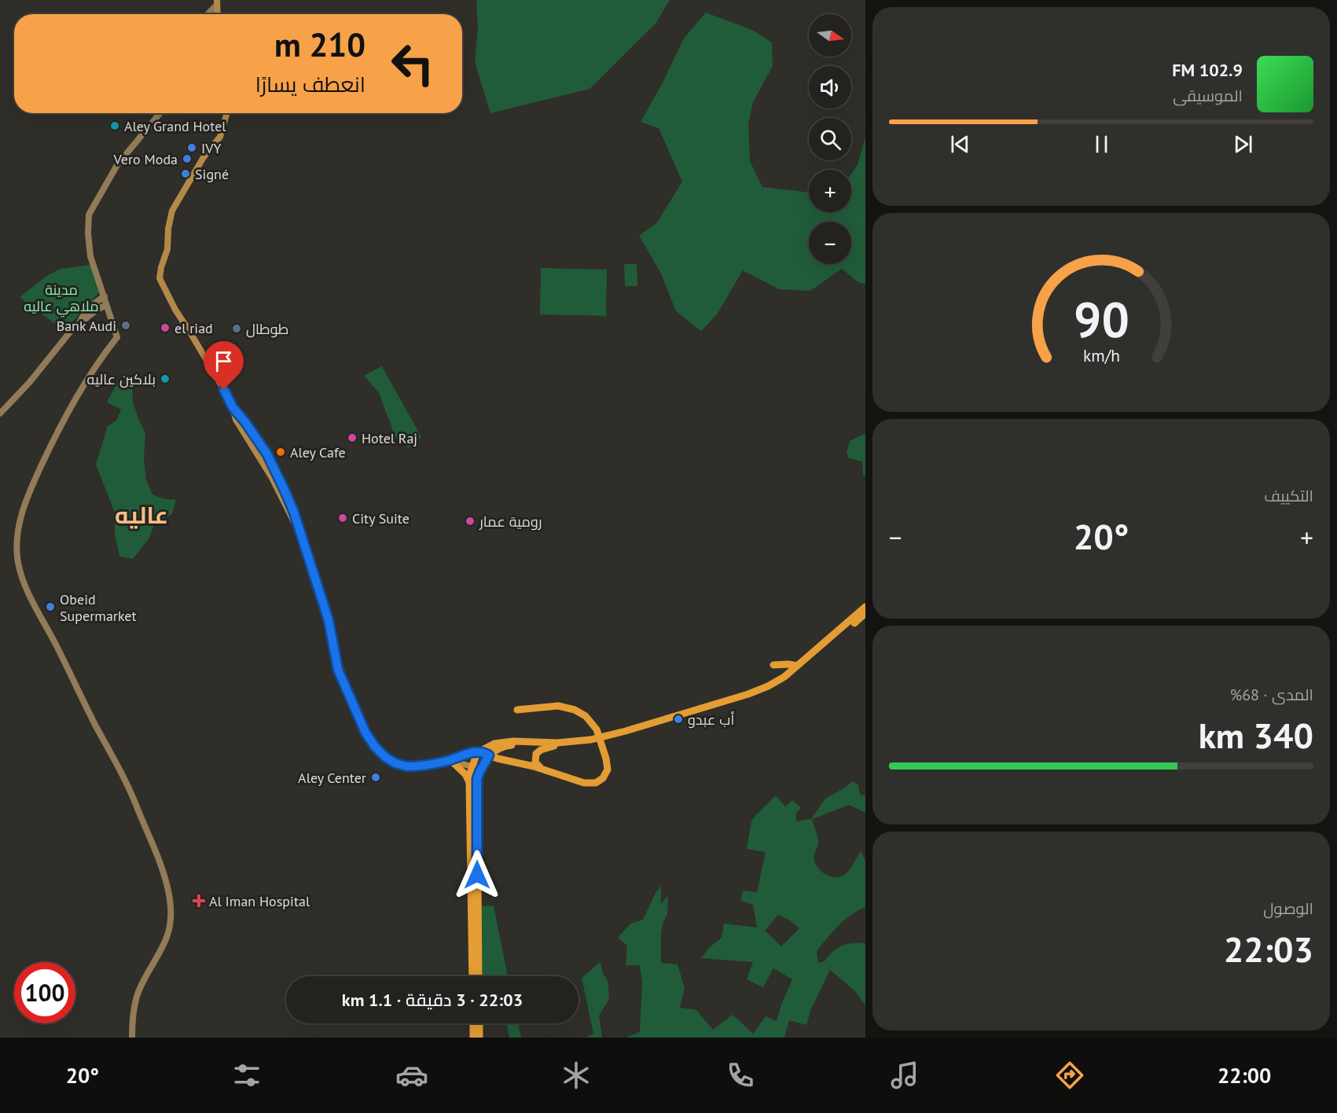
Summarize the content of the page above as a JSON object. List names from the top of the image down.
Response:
{
  "districts": ["عاليه"],
  "parks": ["مدينة ملاهي عاليه"],
  "places": {
    "other": [
      "Aley Grand Hotel",
      "IVY",
      "Vero Moda",
      "Signé",
      "Bank Audi",
      "el riad",
      "طوطال",
      "بلاكين عاليه",
      "Hotel Raj",
      "Aley Cafe",
      "City Suite",
      "رومية عمار",
      "Obeid Supermarket",
      "أب عبدو",
      "Aley Center"
    ],
    "health": ["Al Iman Hospital"]
  },
  "north": "right",
  "page": {
    "map_buttons": ["+", "−"],
    "turn": ["210 m", "انعطف يسارًا"],
    "song": ["102.9 FM", "الموسيقى"],
    "tile": [
      "التكييف",
      ["المدى · 68%", "340 km"],
      ["الوصول", "22:03"]
    ],
    "heat": ["−", "20°", "+"],
    "limit": "100",
    "trip": "22:03 · 3 دقيقة · 1.1 km",
    "tabs": ["22:00", "20°"],
    "gauge": ["90", "km/h"]
  }
}
